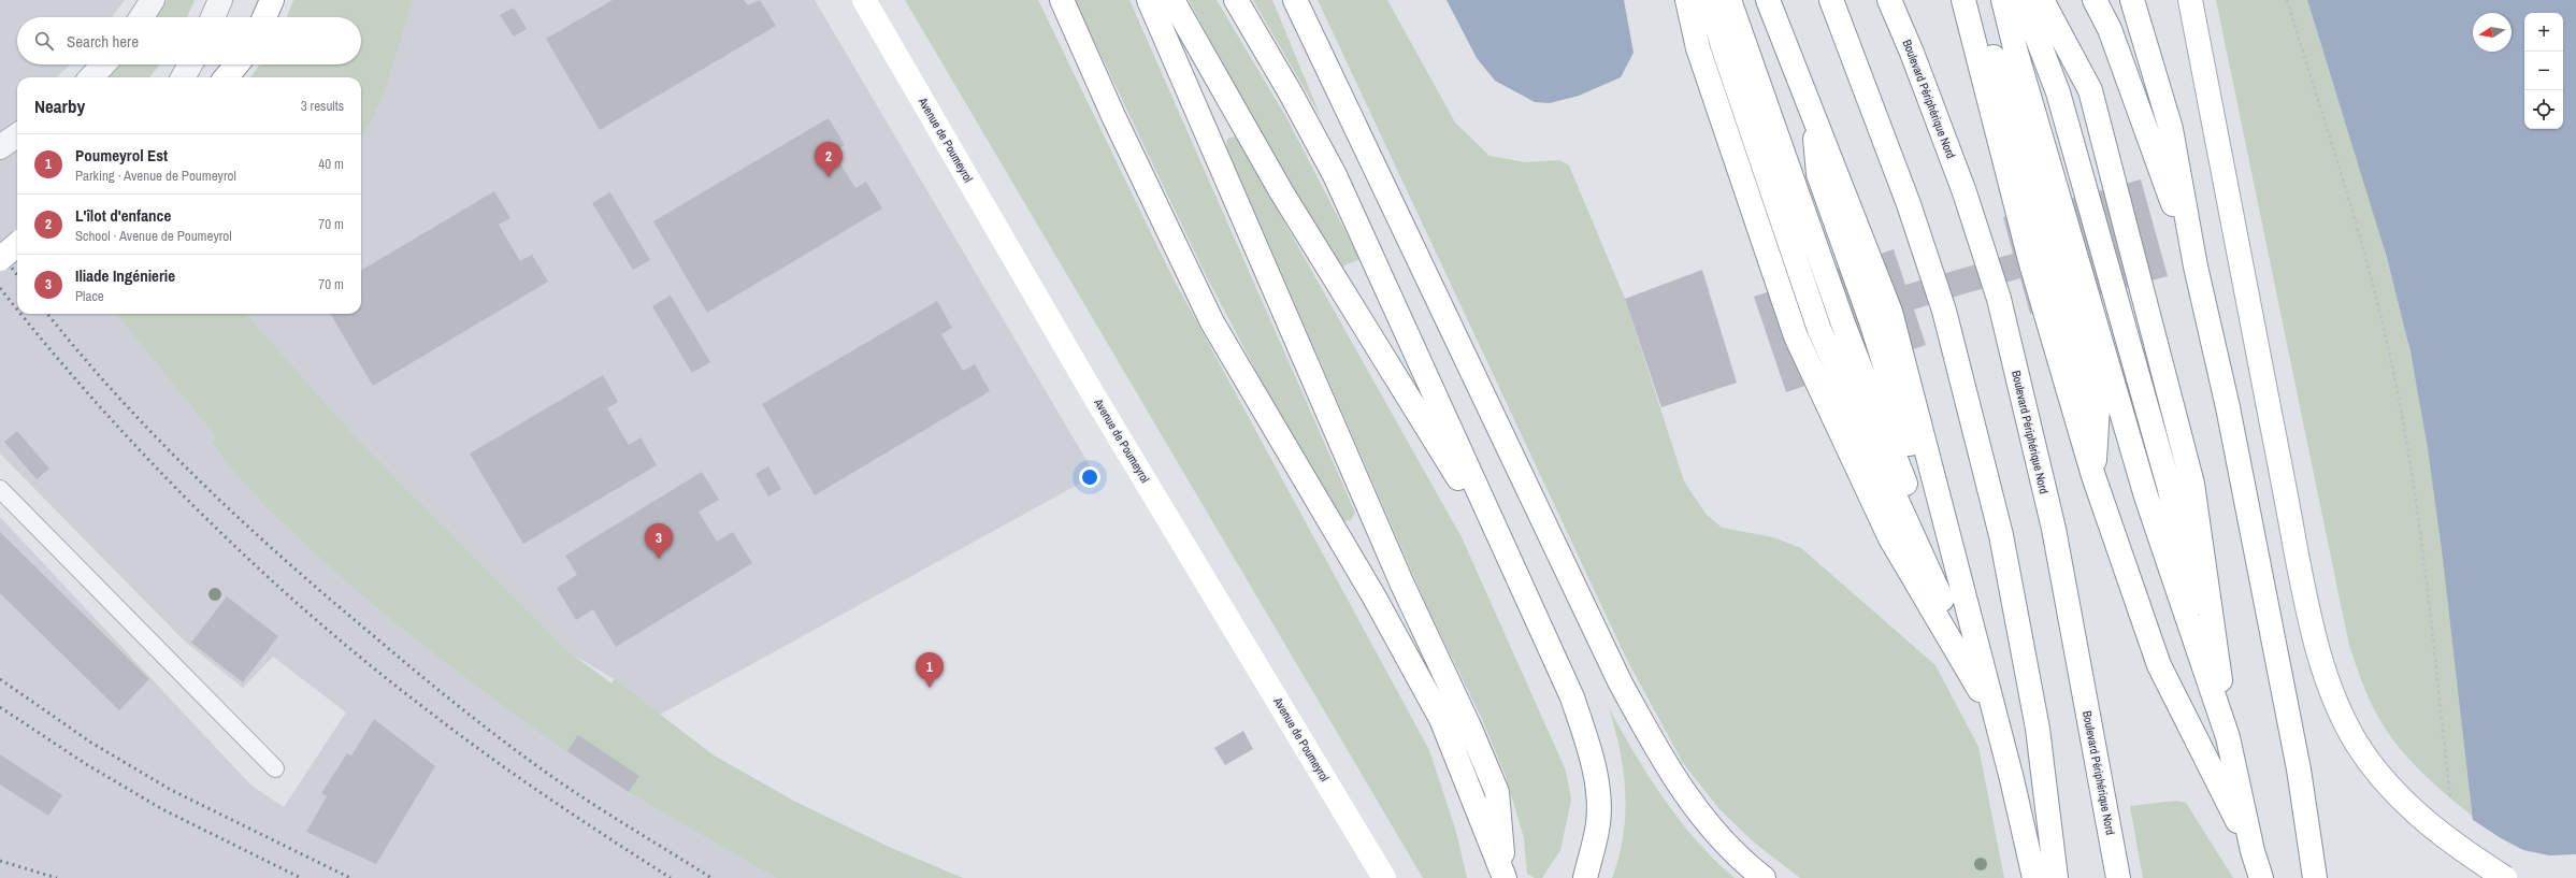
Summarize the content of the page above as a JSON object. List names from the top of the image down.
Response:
{
  "streets": {
    "main road": ["Boulevard Périphérique Nord", "Avenue de Poumeyrol"]
  },
  "north": "left",
  "page": {
    "map_buttons": ["+", "−"],
    "search": "Search here",
    "heading": ["Nearby", "3 results"],
    "list": [
      {
        "mark": "1",
        "name": "Poumeyrol Est",
        "note": "Parking · Avenue de Poumeyrol",
        "value": "40 m"
      },
      {
        "mark": "2",
        "name": "L'îlot d'enfance",
        "note": "School · Avenue de Poumeyrol",
        "value": "70 m"
      },
      {
        "mark": "3",
        "name": "Iliade Ingénierie",
        "note": "Place",
        "value": "70 m"
      }
    ],
    "pins": ["2", "3", "1"]
  }
}
